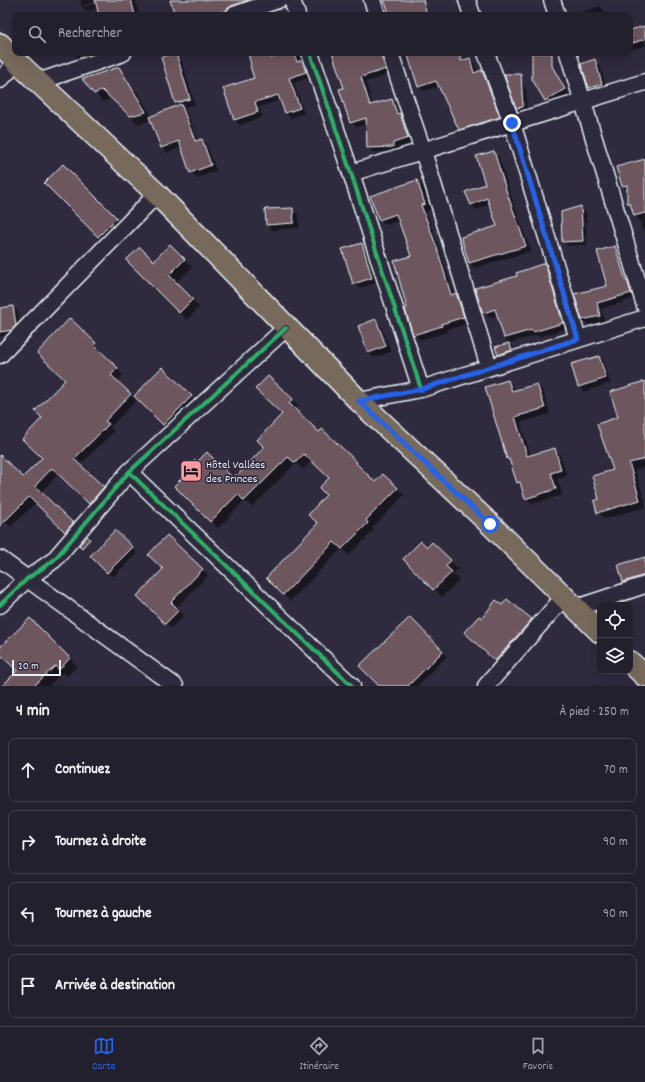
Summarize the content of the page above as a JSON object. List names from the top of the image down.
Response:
{
  "places": {
    "hotel": ["Hôtel Vallées des Princes"]
  },
  "scale_bar": "20 m",
  "page": {
    "search": "Rechercher",
    "scale": "20 m",
    "heading": ["4 min", "À pied · 250 m"],
    "list": [
      ["Continuez", "70 m"],
      ["Tournez à droite", "90 m"],
      ["Tournez à gauche", "90 m"],
      "Arrivée à destination"
    ],
    "nav": ["Carte", "Itinéraire", "Favoris"]
  }
}
